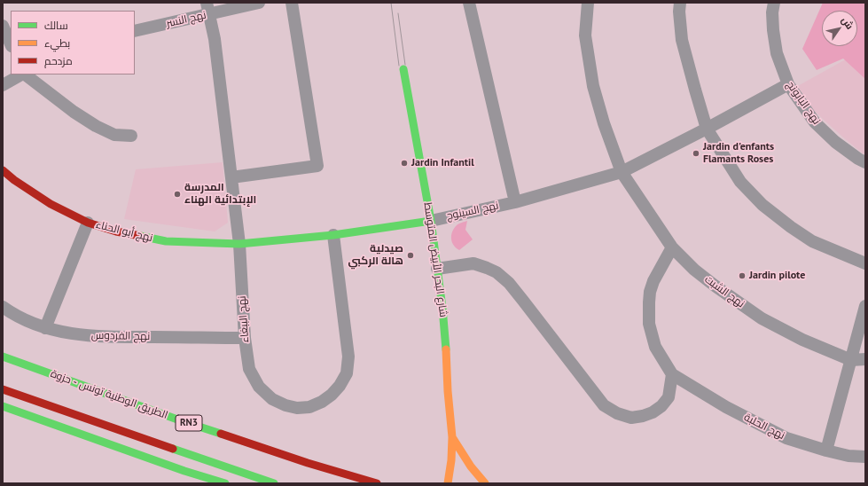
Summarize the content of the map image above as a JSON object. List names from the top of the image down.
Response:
{
  "streets": {
    "main road": [
      "نهج أبو الحناء",
      "شارع البحر الأبيض المتوسط",
      "الطريق الوطنية تونس - حزوة",
      "RN3"
    ],
    "street": [
      "نهج النسر",
      "نهج البابونج",
      "نهج السينوج",
      "نهج الشبت",
      "نهج الببغاء",
      "نهج الفردوس",
      "نهج الحلبة"
    ]
  },
  "crossings": [
    ["نهج النسر", "نهج الببغاء"],
    ["نهج البابونج", "نهج السينوج"],
    ["نهج السينوج", "نهج أبو الحناء"],
    ["نهج السينوج", "شارع البحر الأبيض المتوسط"],
    ["نهج السينوج", "نهج الشبت"],
    ["نهج أبو الحناء", "شارع البحر الأبيض المتوسط"],
    ["نهج أبو الحناء", "نهج الببغاء"],
    ["نهج الببغاء", "نهج الفردوس"]
  ],
  "places": [
    "Jardin d'enfants Flamants Roses",
    "Jardin Infantil",
    "المدرسة الإبتدائية الهناء",
    "صيدلية هالة الركبي",
    "Jardin pilote"
  ],
  "legend": ["سالك", "بطيء", "مزدحم"],
  "north": "top right"
}
